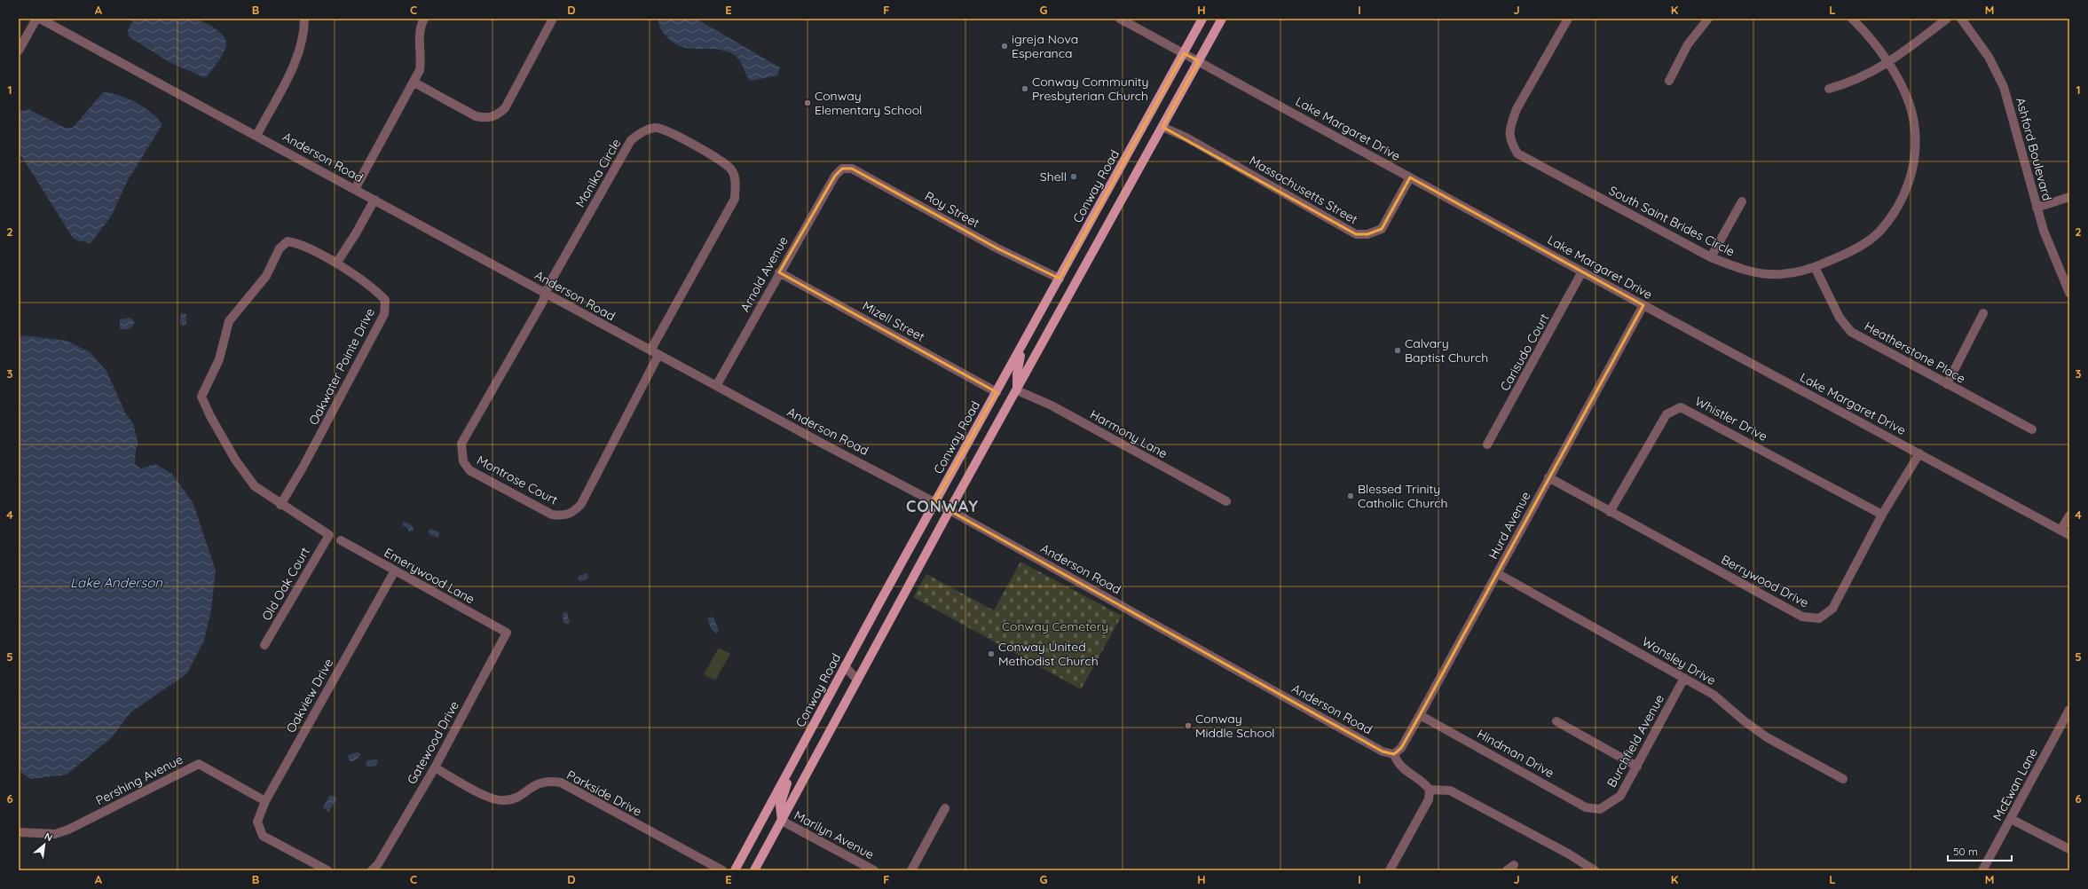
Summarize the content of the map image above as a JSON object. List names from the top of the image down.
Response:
{
  "streets": {
    "main road": ["Conway Road"],
    "street": [
      "Lake Margaret Drive",
      "Ashford Boulevard",
      "Anderson Road",
      "Monika Circle",
      "Massachusetts Street",
      "Roy Street",
      "South Saint Brides Circle",
      "Arnold Avenue",
      "Mizell Street",
      "Carisudo Court",
      "Heatherstone Place",
      "Oakwater Pointe Drive",
      "Whistler Drive",
      "Harmony Lane",
      "Montrose Court",
      "Hurd Avenue",
      "Emerywood Lane",
      "Berrywood Drive",
      "Old Oak Court",
      "Wansley Drive",
      "Oakview Drive",
      "Burchfield Avenue",
      "Gatewood Drive",
      "Hindman Drive",
      "Pershing Avenue",
      "McEwan Lane",
      "Parkside Drive",
      "Marilyn Avenue"
    ]
  },
  "crossings": [
    ["Lake Margaret Drive", "Conway Road"],
    ["Lake Margaret Drive", "Massachusetts Street"],
    ["Lake Margaret Drive", "Carisudo Court"],
    ["Lake Margaret Drive", "Hurd Avenue"],
    ["Lake Margaret Drive", "Berrywood Drive"],
    ["Anderson Road", "Monika Circle"],
    ["Anderson Road", "Conway Road"],
    ["Anderson Road", "Arnold Avenue"],
    ["Anderson Road", "Montrose Court"],
    ["Anderson Road", "Hurd Avenue"],
    ["Monika Circle", "Montrose Court"],
    ["Conway Road", "Roy Street"],
    ["Conway Road", "Mizell Street"],
    ["Roy Street", "Arnold Avenue"],
    ["South Saint Brides Circle", "Heatherstone Place"],
    ["Arnold Avenue", "Mizell Street"],
    ["Oakwater Pointe Drive", "Old Oak Court"],
    ["Whistler Drive", "Berrywood Drive"],
    ["Hurd Avenue", "Berrywood Drive"],
    ["Hurd Avenue", "Wansley Drive"],
    ["Hurd Avenue", "Hindman Drive"],
    ["Emerywood Lane", "Oakview Drive"],
    ["Emerywood Lane", "Gatewood Drive"],
    ["Wansley Drive", "Burchfield Avenue"],
    ["Oakview Drive", "Pershing Avenue"],
    ["Burchfield Avenue", "Hindman Drive"],
    ["Gatewood Drive", "Parkside Drive"]
  ],
  "districts": ["CONWAY"],
  "water": ["Lake Anderson"],
  "parks": ["Conway Cemetery"],
  "places": [
    "igreja Nova Esperanca",
    "Conway Community Presbyterian Church",
    "Conway Elementary School",
    "Shell",
    "Calvary Baptist Church",
    "Blessed Trinity Catholic Church",
    "Conway United Methodist Church",
    "Conway Middle School"
  ],
  "scale_bar": "50 m",
  "north": "top right",
  "grid": {
    "columns": [
      "A",
      "B",
      "C",
      "D",
      "E",
      "F",
      "G",
      "H",
      "I",
      "J",
      "K",
      "L",
      "M"
    ],
    "rows": [
      "1",
      "2",
      "3",
      "4",
      "5",
      "6"
    ]
  }
}
